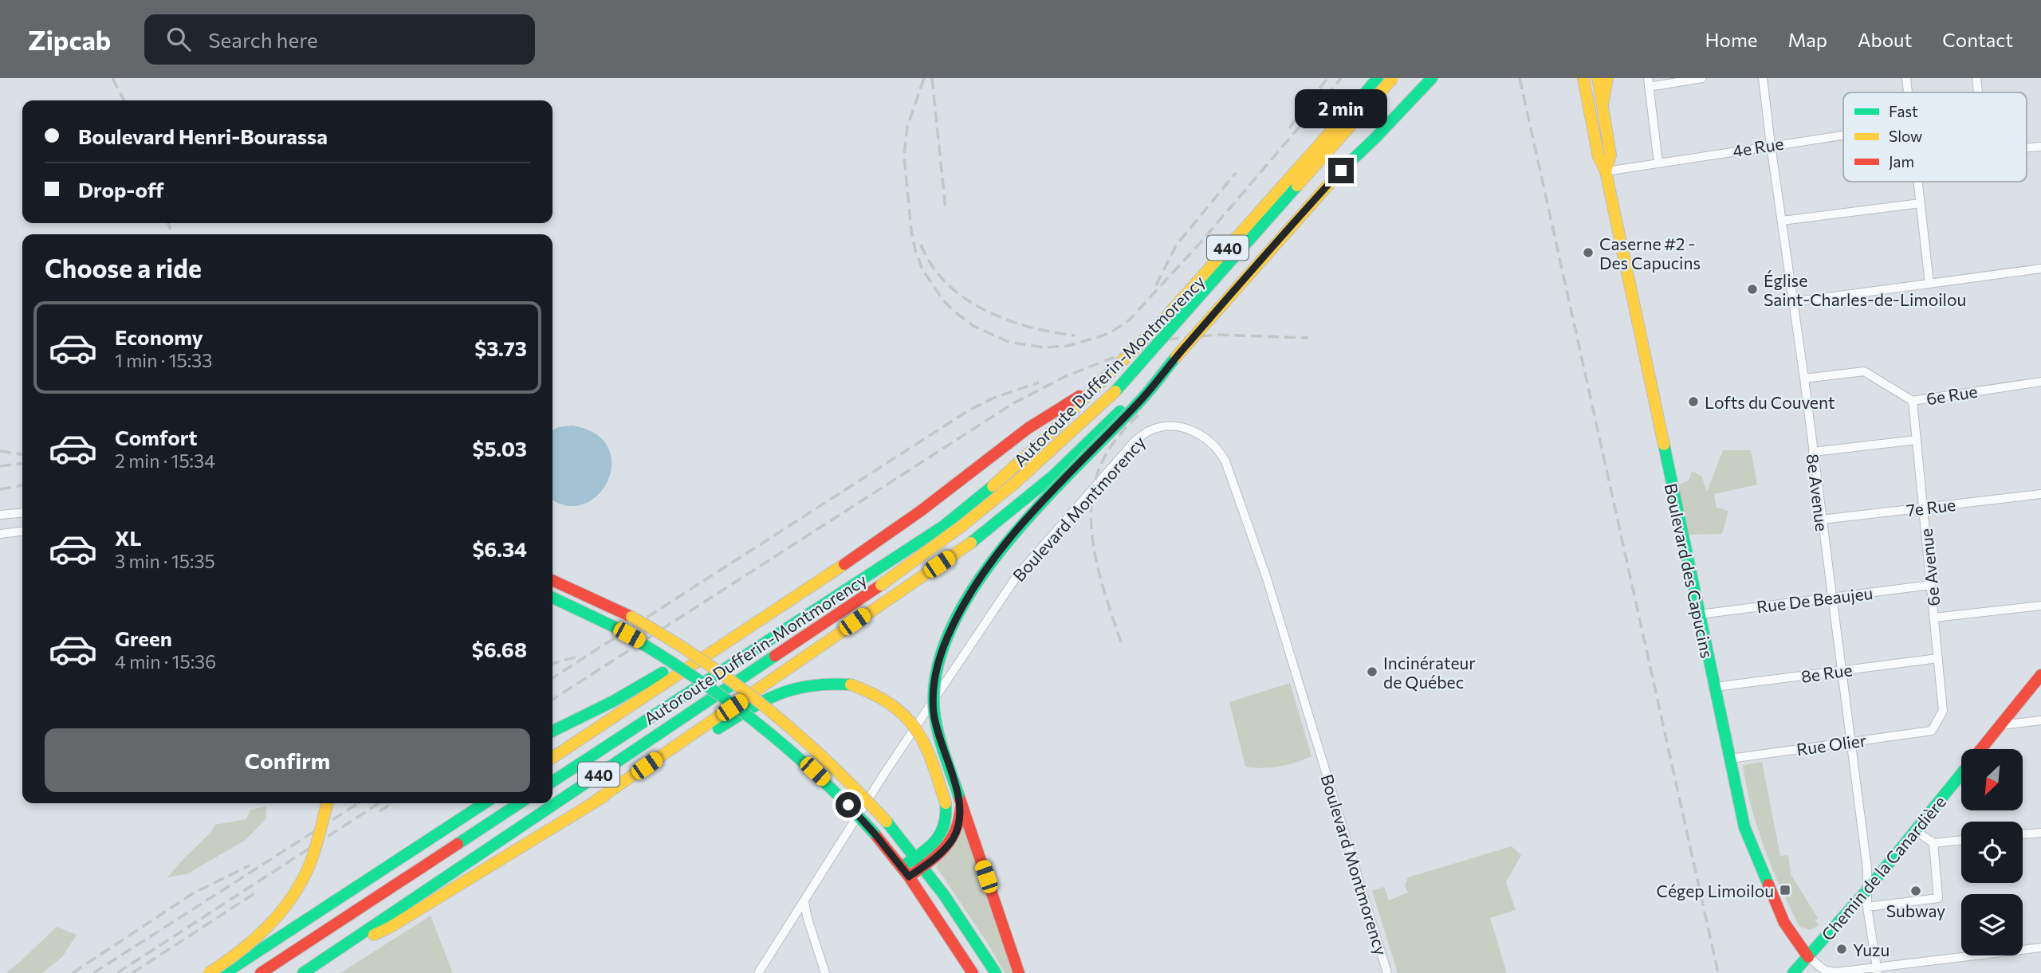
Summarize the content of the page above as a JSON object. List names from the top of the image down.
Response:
{
  "streets": {
    "main road": [
      "440",
      "Autoroute Dufferin-Montmorency",
      "Boulevard des Capucins",
      "Chemin de la Canardière"
    ],
    "street": [
      "4e Rue",
      "6e Rue",
      "8e Avenue",
      "7e Rue",
      "Boulevard Montmorency",
      "6e Avenue",
      "Rue De Beaujeu",
      "8e Rue",
      "Rue Olier"
    ]
  },
  "crossings": [
    ["4e Rue", "8e Avenue"],
    ["4e Rue", "Boulevard des Capucins"],
    ["6e Rue", "8e Avenue"],
    ["6e Rue", "6e Avenue"],
    ["8e Avenue", "7e Rue"],
    ["8e Avenue", "Rue De Beaujeu"],
    ["8e Avenue", "8e Rue"],
    ["8e Avenue", "Rue Olier"],
    ["8e Avenue", "Chemin de la Canardière"],
    ["7e Rue", "6e Avenue"],
    ["6e Avenue", "Rue De Beaujeu"],
    ["6e Avenue", "8e Rue"],
    ["6e Avenue", "Rue Olier"],
    ["Boulevard des Capucins", "Rue De Beaujeu"],
    ["Boulevard des Capucins", "8e Rue"],
    ["Boulevard des Capucins", "Rue Olier"],
    ["Boulevard des Capucins", "Chemin de la Canardière"]
  ],
  "places": {
    "other": [
      "Caserne #2 - Des Capucins",
      "Église Saint-Charles-de-Limoilou",
      "Lofts du Couvent",
      "Incinérateur de Québec",
      "Subway",
      "Yuzu"
    ],
    "transit": ["Cégep Limoilou"]
  },
  "legend": ["Fast", "Slow", "Jam"],
  "north": "bottom left",
  "page": {
    "header": "Zipcab",
    "search": "Search here",
    "nav": [
      "Home",
      "Map",
      "About",
      "Contact"
    ],
    "bubble": "2 min",
    "banner": ["Boulevard Henri-Bourassa", "Drop-off"],
    "heading": "Choose a ride",
    "list": [
      {
        "name": "Economy",
        "note": "1 min · 15:33",
        "value": "$3.73"
      },
      {
        "name": "Comfort",
        "note": "2 min · 15:34",
        "value": "$5.03"
      },
      {
        "name": "XL",
        "note": "3 min · 15:35",
        "value": "$6.34"
      },
      {
        "name": "Green",
        "note": "4 min · 15:36",
        "value": "$6.68"
      }
    ],
    "buttons": "Confirm"
  }
}
